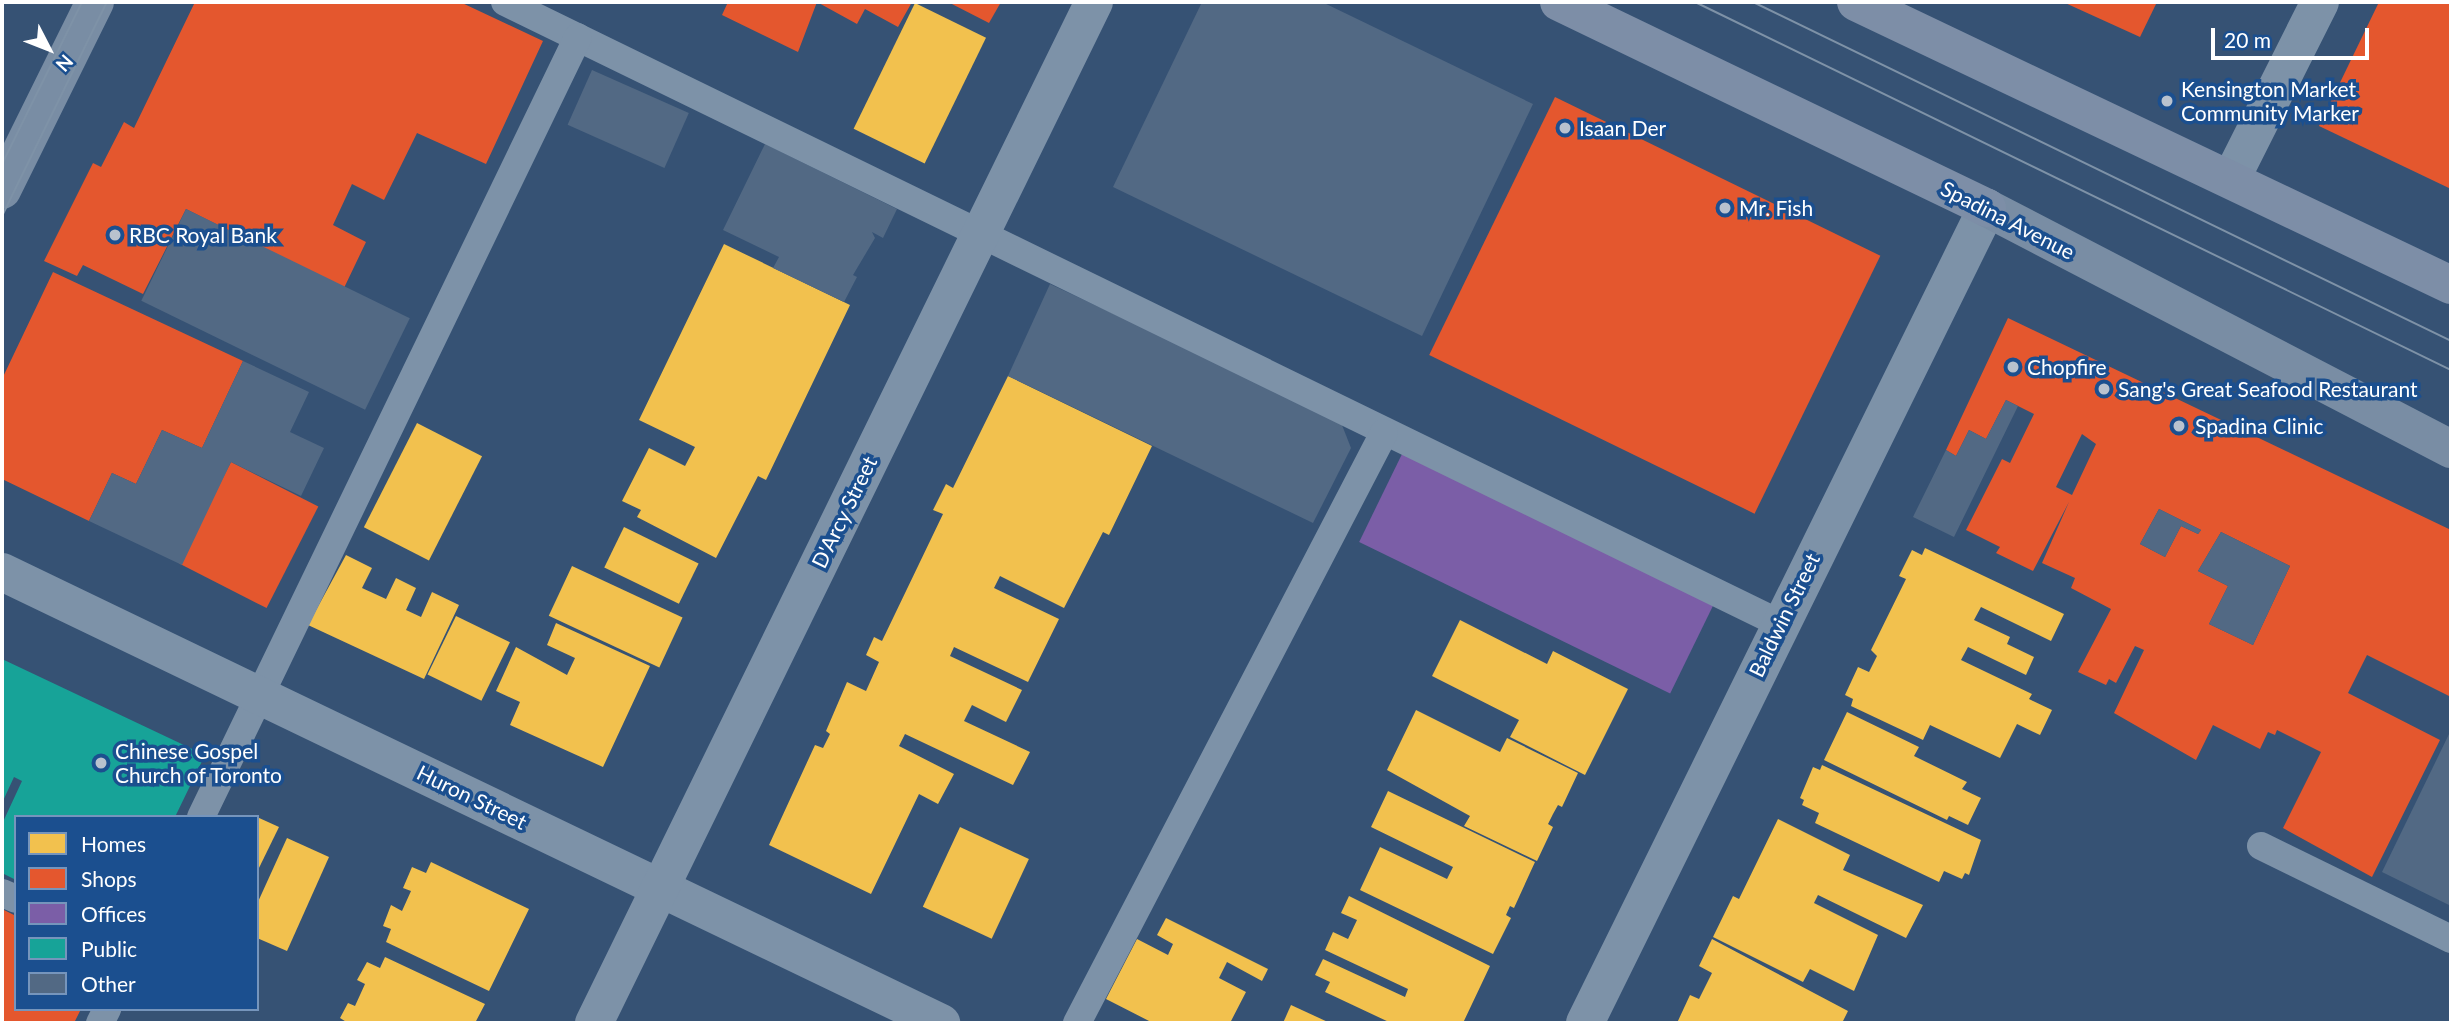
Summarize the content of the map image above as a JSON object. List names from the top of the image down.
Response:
{
  "streets": {
    "main road": ["Spadina Avenue"],
    "street": ["D'Arcy Street", "Baldwin Street", "Huron Street"]
  },
  "crossings": [
    ["Spadina Avenue", "Baldwin Street"],
    ["D'Arcy Street", "Huron Street"]
  ],
  "places": [
    "Kensington Market Community Marker",
    "Isaan Der",
    "Mr. Fish",
    "RBC Royal Bank",
    "Chopfire",
    "Sang's Great Seafood Restaurant",
    "Spadina Clinic",
    "Chinese Gospel Church of Toronto"
  ],
  "legend": [
    "Homes",
    "Shops",
    "Offices",
    "Public",
    "Other"
  ],
  "scale_bar": "20 m",
  "north": "bottom right"
}
